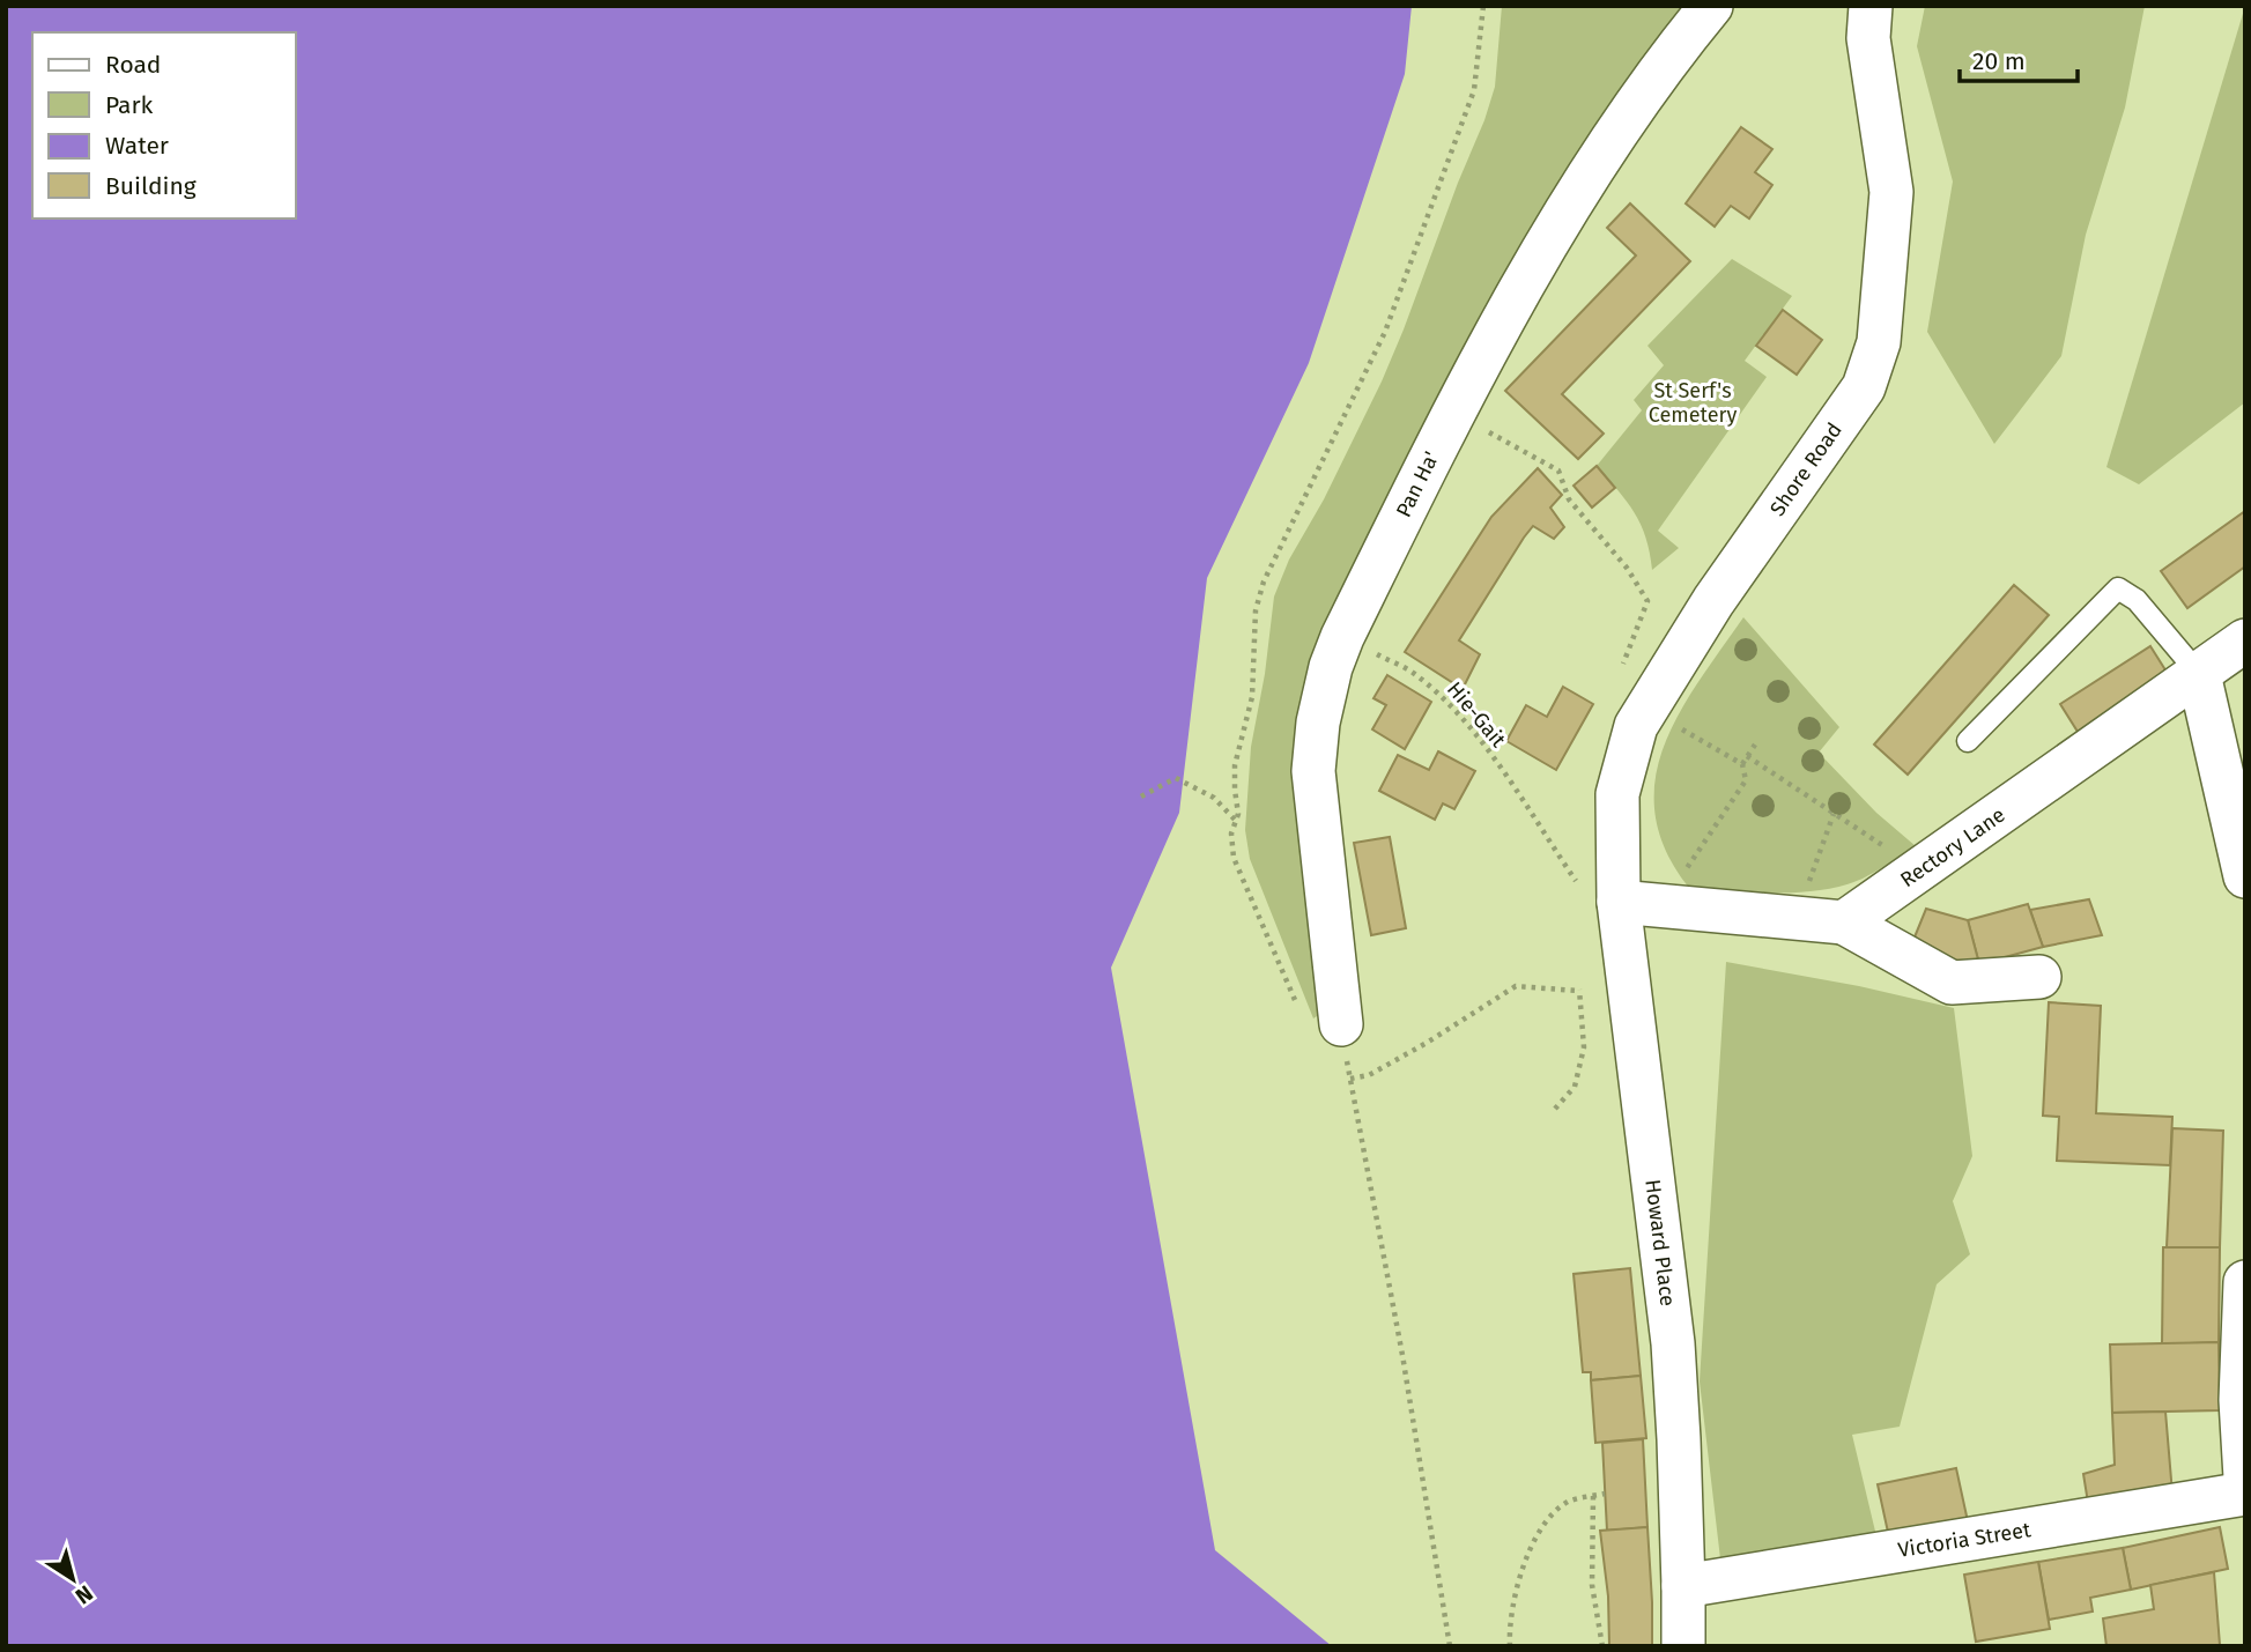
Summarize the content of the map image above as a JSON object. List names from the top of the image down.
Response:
{
  "streets": {
    "street": [
      "Shore Road",
      "Pan Ha'",
      "Rectory Lane",
      "Howard Place",
      "Victoria Street"
    ],
    "path": ["Hie-Gait"]
  },
  "crossings": [
    ["Shore Road", "Howard Place"],
    ["Pan Ha'", "Hie-Gait"],
    ["Howard Place", "Victoria Street"]
  ],
  "parks": ["St Serf's Cemetery"],
  "legend": [
    "Road",
    "Park",
    "Water",
    "Building"
  ],
  "scale_bar": "20 m",
  "north": "bottom right"
}
